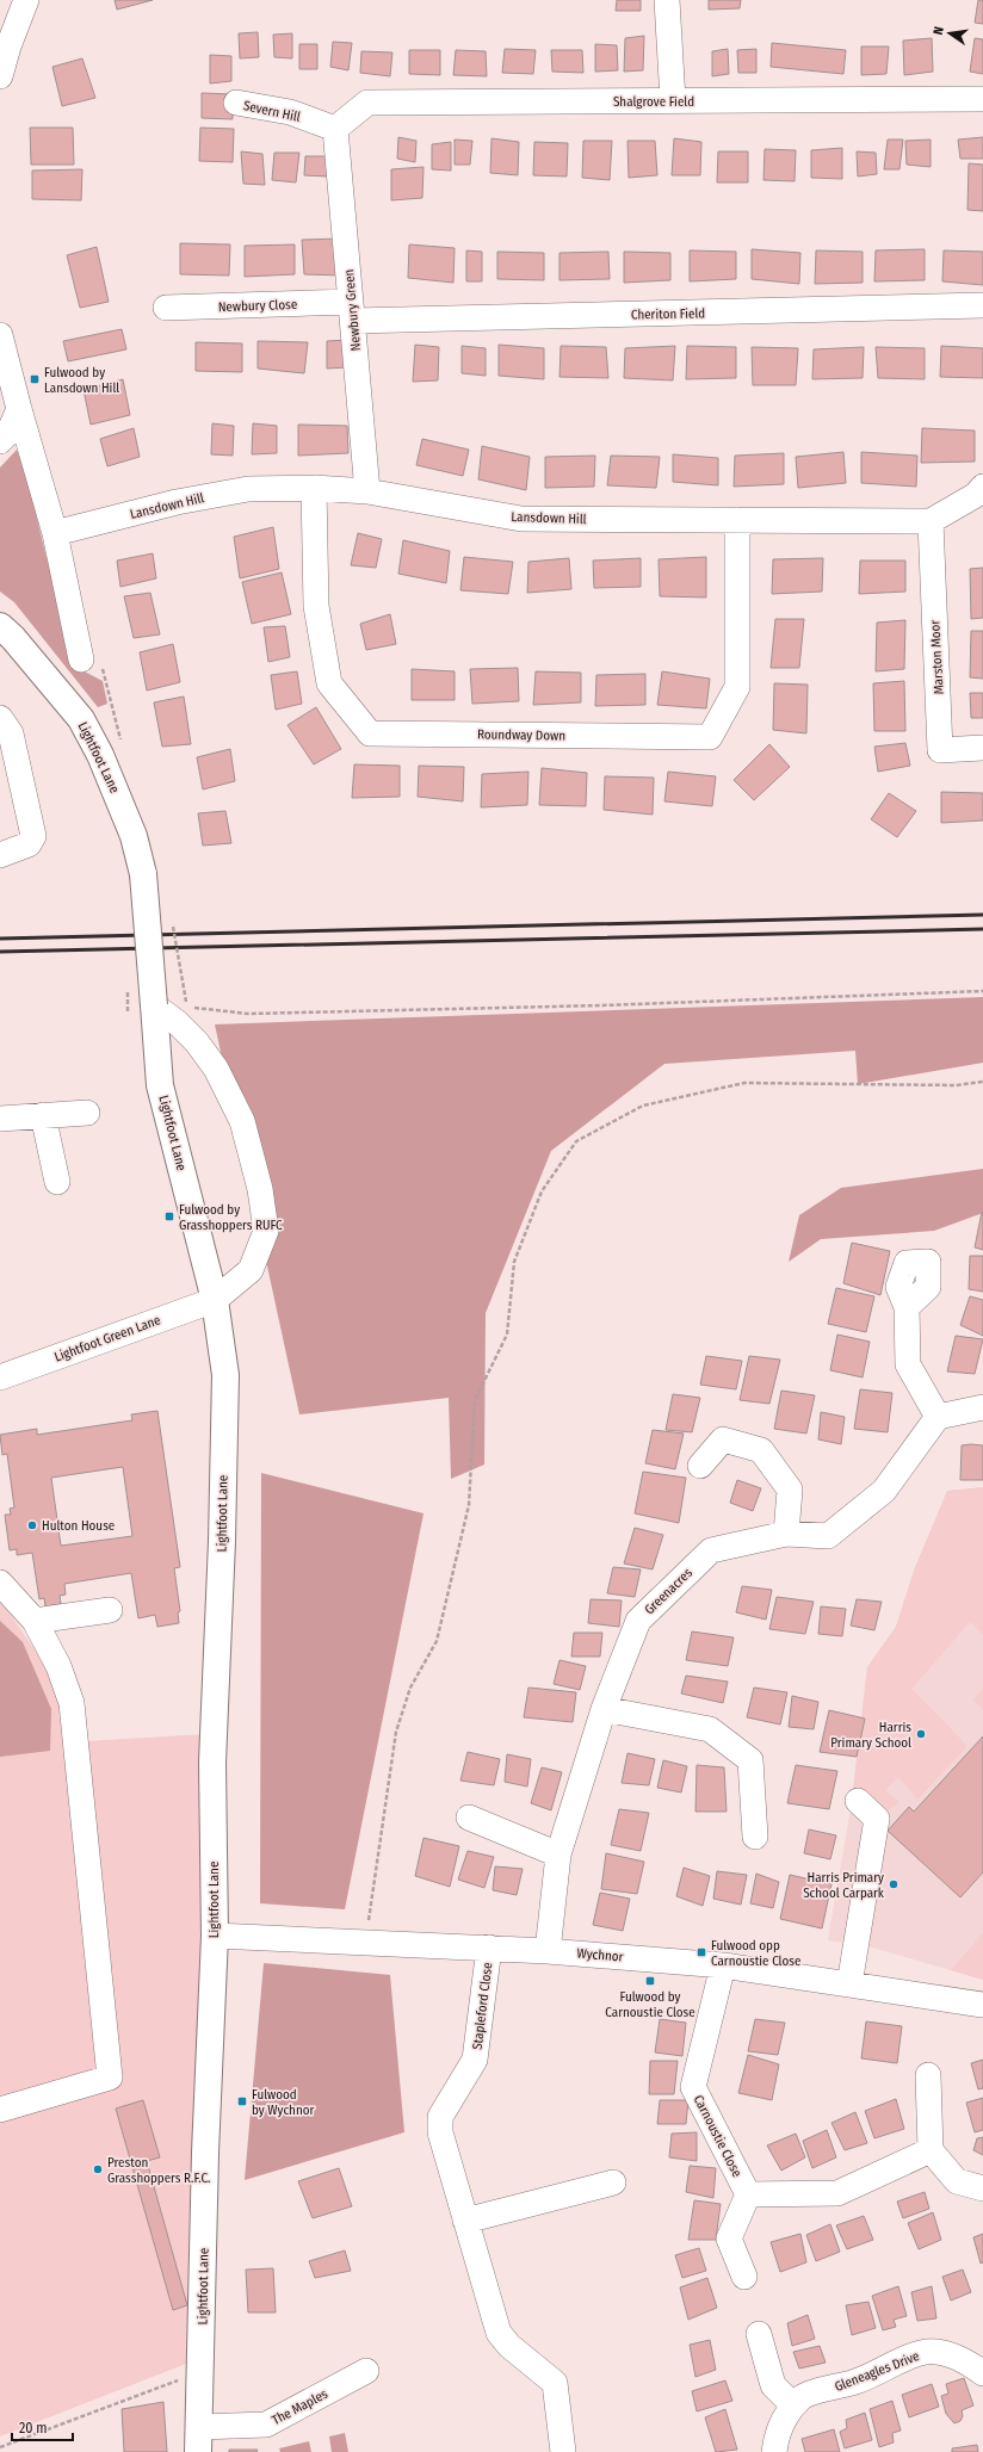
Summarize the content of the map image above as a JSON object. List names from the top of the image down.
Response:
{
  "streets": {
    "main road": ["Lightfoot Lane"],
    "street": [
      "Shalgrove Field",
      "Severn Hill",
      "Newbury Close",
      "Newbury Green",
      "Cheriton Field",
      "Lansdown Hill",
      "Marston Moor",
      "Roundway Down",
      "Lightfoot Green Lane",
      "Greenacres",
      "Wychnor",
      "Stapleford Close",
      "Carnoustie Close",
      "Gleneagles Drive",
      "The Maples"
    ]
  },
  "crossings": [
    ["Shalgrove Field", "Severn Hill"],
    ["Shalgrove Field", "Newbury Green"],
    ["Severn Hill", "Newbury Green"],
    ["Newbury Close", "Newbury Green"],
    ["Newbury Close", "Cheriton Field"],
    ["Newbury Green", "Cheriton Field"],
    ["Newbury Green", "Lansdown Hill"],
    ["Lansdown Hill", "Marston Moor"],
    ["Lansdown Hill", "Roundway Down"],
    ["Lightfoot Lane", "Lightfoot Green Lane"],
    ["Lightfoot Lane", "Wychnor"],
    ["Lightfoot Lane", "The Maples"],
    ["Greenacres", "Wychnor"],
    ["Wychnor", "Stapleford Close"],
    ["Wychnor", "Carnoustie Close"]
  ],
  "places": {
    "transit": [
      "Fulwood by Lansdown Hill",
      "Fulwood by Grasshoppers RUFC",
      "Fulwood opp Carnoustie Close",
      "Fulwood by Carnoustie Close",
      "Fulwood by Wychnor"
    ],
    "other": [
      "Hulton House",
      "Harris Primary School",
      "Harris Primary School Carpark",
      "Preston Grasshoppers R.F.C."
    ]
  },
  "scale_bar": "20 m",
  "north": "left"
}
